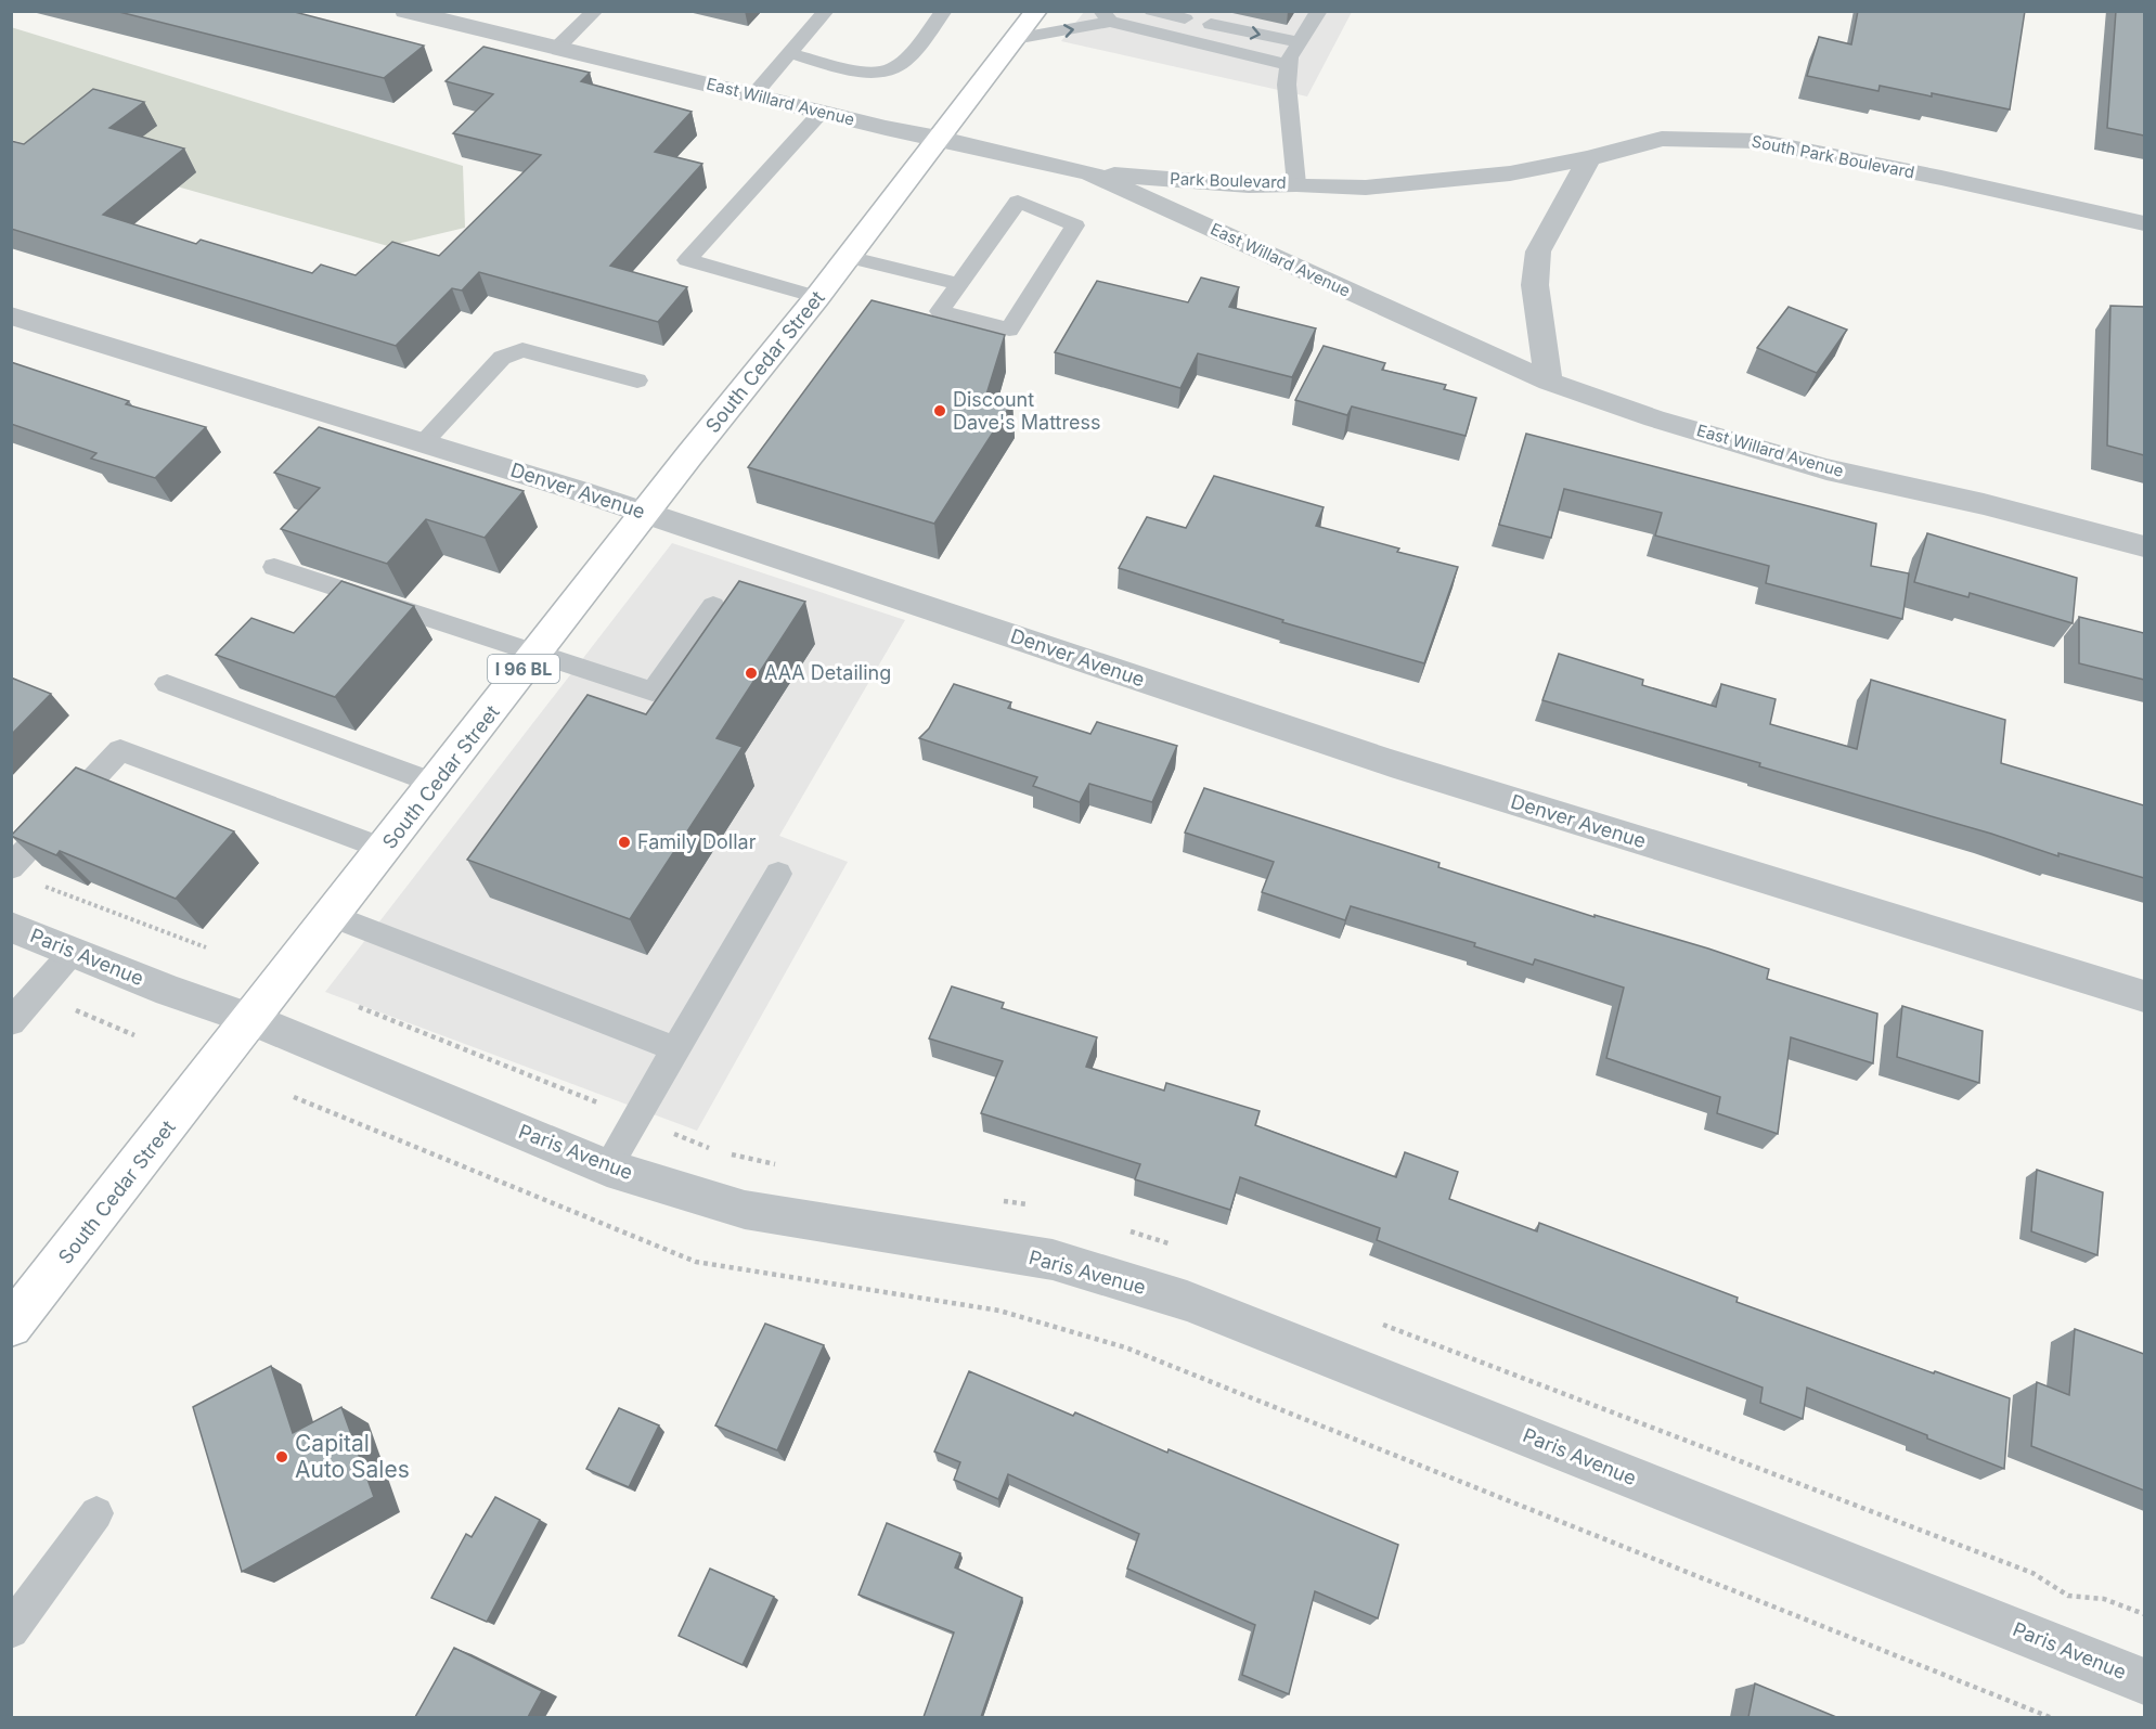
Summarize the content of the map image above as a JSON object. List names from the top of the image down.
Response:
{
  "streets": {
    "main road": ["South Cedar Street", "I 96 BL"],
    "street": [
      "East Willard Avenue",
      "South Park Boulevard",
      "Park Boulevard",
      "Denver Avenue",
      "Paris Avenue"
    ]
  },
  "crossings": [
    ["East Willard Avenue", "Park Boulevard"],
    ["East Willard Avenue", "South Cedar Street"],
    ["South Park Boulevard", "Park Boulevard"],
    ["South Cedar Street", "Denver Avenue"],
    ["South Cedar Street", "Paris Avenue"]
  ],
  "places": [
    "Discount Dave's Mattress",
    "AAA Detailing",
    "Family Dollar",
    "Capital Auto Sales"
  ]
}
